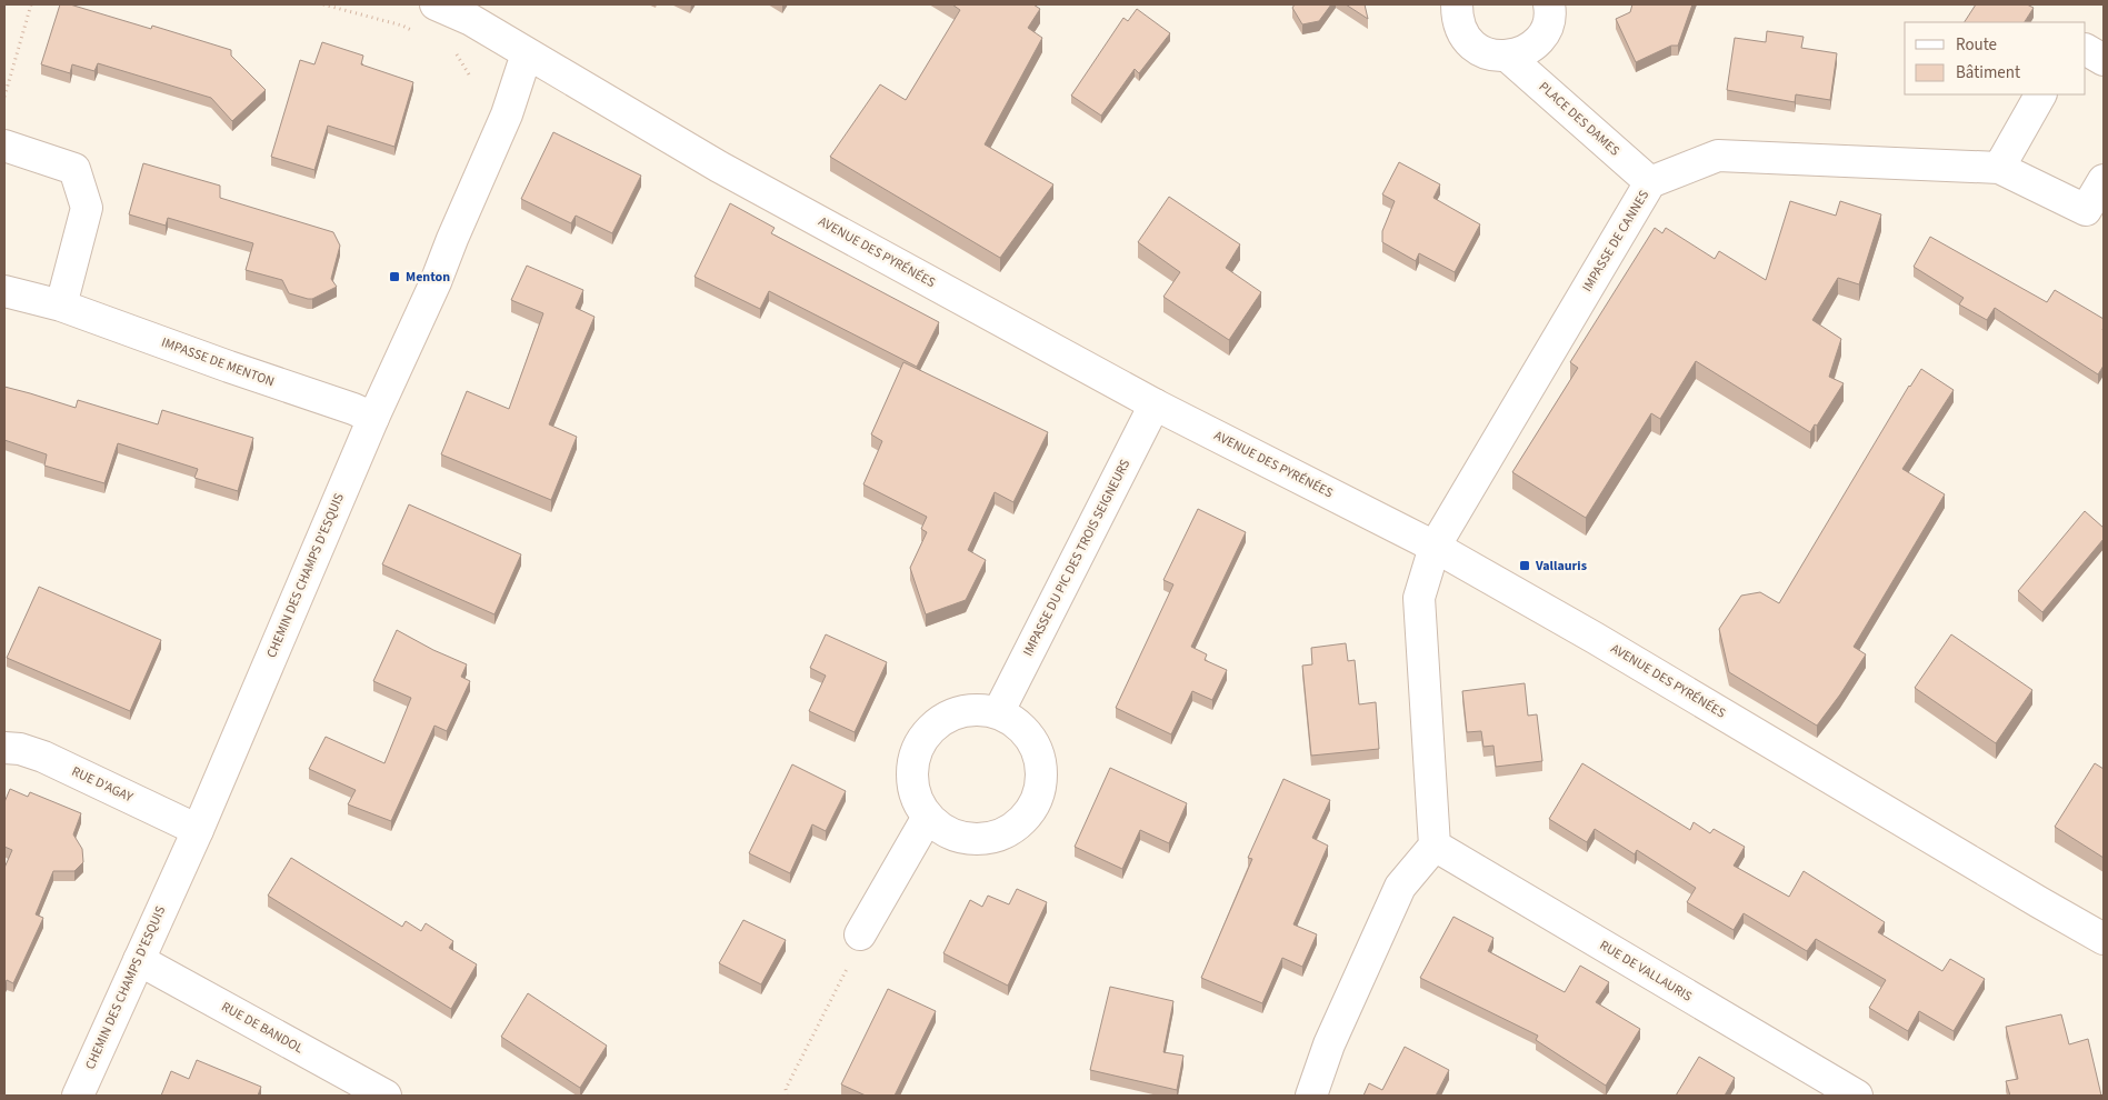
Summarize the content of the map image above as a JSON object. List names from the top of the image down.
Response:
{
  "streets": {
    "street": [
      "PLACE DES DAMES",
      "IMPASSE DE CANNES",
      "AVENUE DES PYRÉNÉES",
      "IMPASSE DE MENTON",
      "IMPASSE DU PIC DES TROIS SEIGNEURS",
      "CHEMIN DES CHAMPS D'ESQUIS",
      "RUE D'AGAY",
      "RUE DE VALLAURIS",
      "RUE DE BANDOL"
    ]
  },
  "crossings": [
    ["PLACE DES DAMES", "IMPASSE DE CANNES"],
    ["IMPASSE DE CANNES", "AVENUE DES PYRÉNÉES"],
    ["AVENUE DES PYRÉNÉES", "IMPASSE DU PIC DES TROIS SEIGNEURS"],
    ["AVENUE DES PYRÉNÉES", "CHEMIN DES CHAMPS D'ESQUIS"],
    ["IMPASSE DE MENTON", "CHEMIN DES CHAMPS D'ESQUIS"],
    ["CHEMIN DES CHAMPS D'ESQUIS", "RUE D'AGAY"],
    ["CHEMIN DES CHAMPS D'ESQUIS", "RUE DE BANDOL"]
  ],
  "places": {
    "transit": ["Menton", "Vallauris"]
  },
  "legend": ["Route", "Bâtiment"]
}
